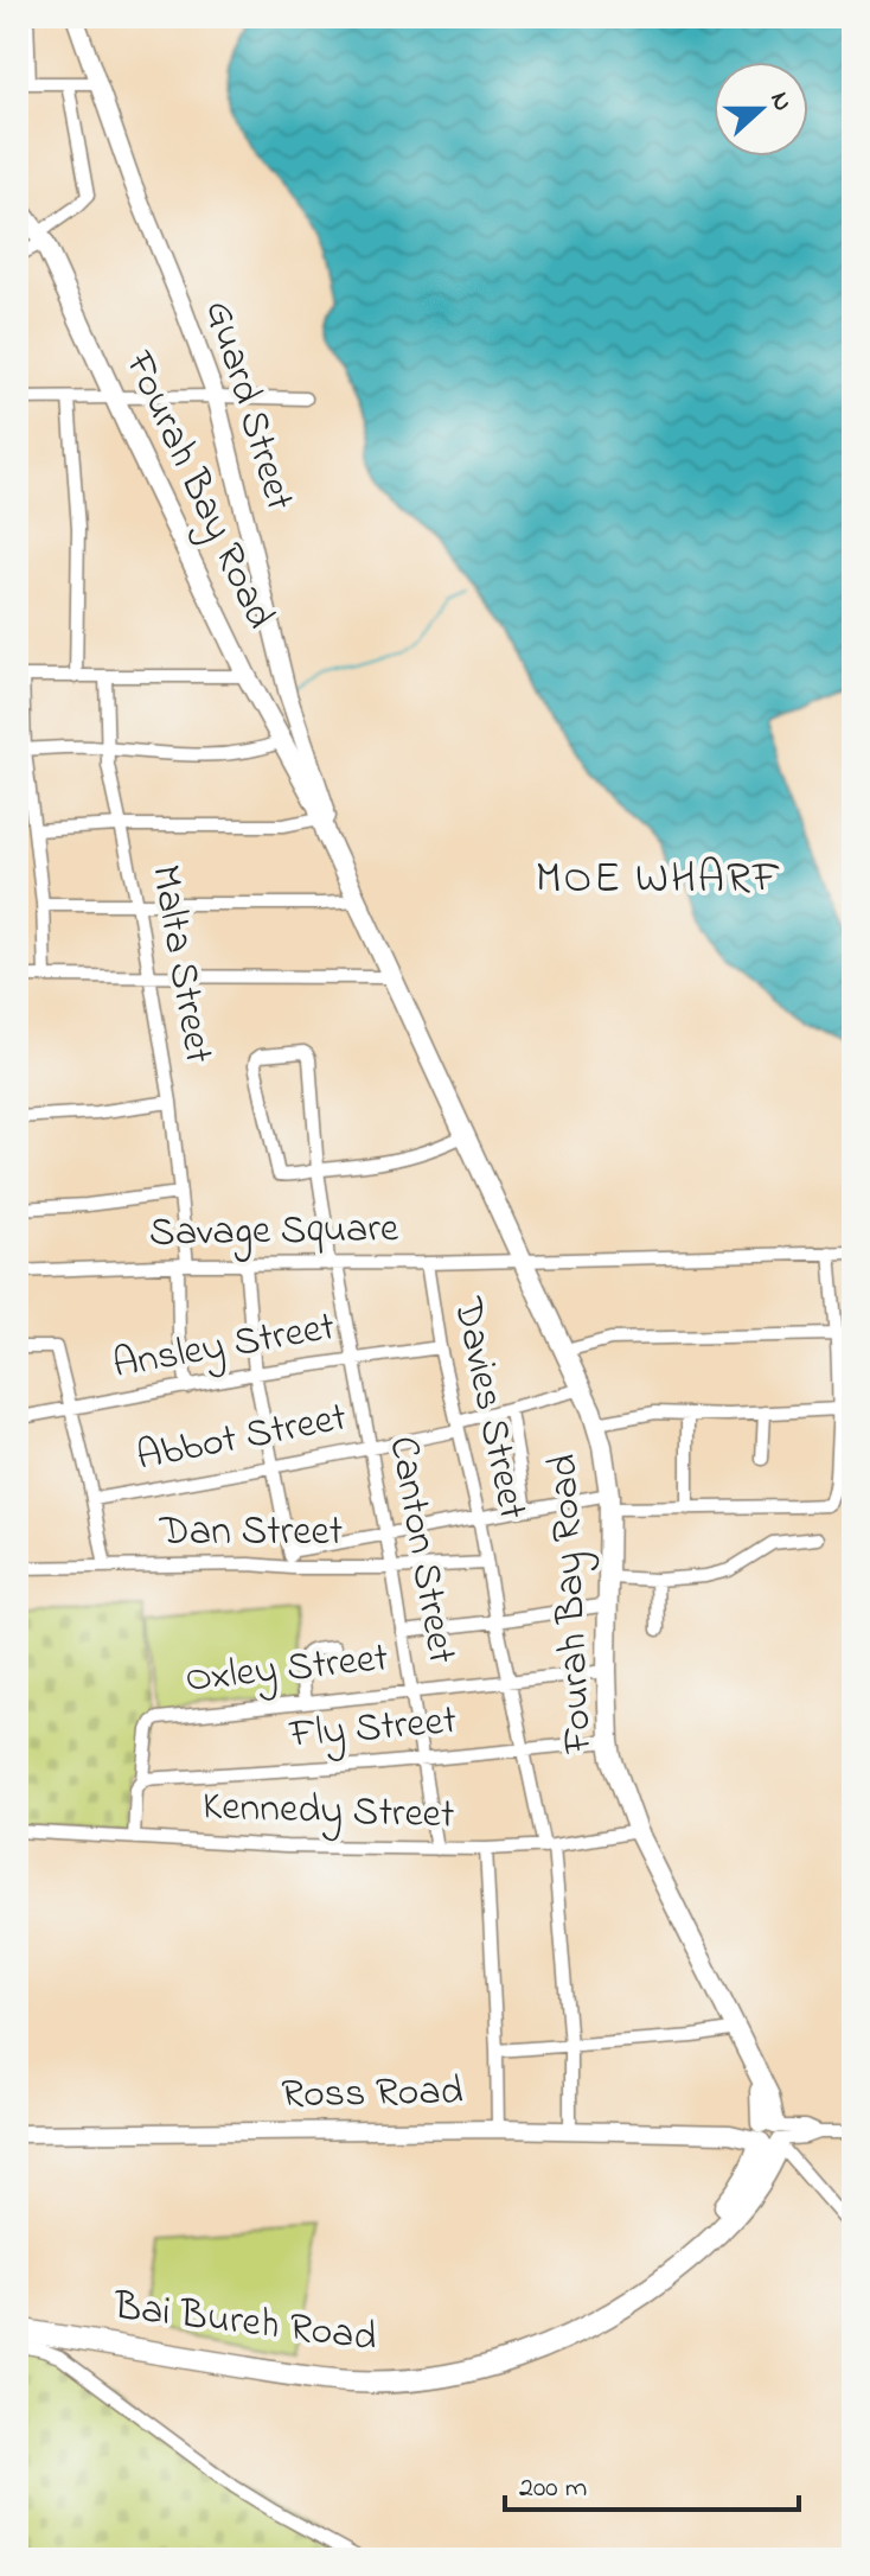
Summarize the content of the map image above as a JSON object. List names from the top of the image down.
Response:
{
  "streets": {
    "highway": ["Bai Bureh Road"],
    "main road": ["Fourah Bay Road"],
    "street": [
      "Guard Street",
      "Malta Street",
      "Savage Square",
      "Ansley Street",
      "Davies Street",
      "Abbot Street",
      "Dan Street",
      "Canton Street",
      "Oxley Street",
      "Fly Street",
      "Kennedy Street",
      "Ross Road"
    ]
  },
  "crossings": [
    ["Guard Street", "Fourah Bay Road"],
    ["Fourah Bay Road", "Savage Square"],
    ["Fourah Bay Road", "Abbot Street"],
    ["Fourah Bay Road", "Oxley Street"],
    ["Fourah Bay Road", "Fly Street"],
    ["Fourah Bay Road", "Kennedy Street"],
    ["Fourah Bay Road", "Ross Road"],
    ["Fourah Bay Road", "Bai Bureh Road"],
    ["Malta Street", "Savage Square"],
    ["Malta Street", "Ansley Street"],
    ["Savage Square", "Davies Street"],
    ["Savage Square", "Canton Street"],
    ["Ansley Street", "Davies Street"],
    ["Ansley Street", "Canton Street"],
    ["Davies Street", "Abbot Street"],
    ["Davies Street", "Dan Street"],
    ["Davies Street", "Oxley Street"],
    ["Davies Street", "Fly Street"],
    ["Davies Street", "Kennedy Street"],
    ["Davies Street", "Ross Road"],
    ["Abbot Street", "Canton Street"],
    ["Dan Street", "Canton Street"],
    ["Canton Street", "Oxley Street"],
    ["Canton Street", "Fly Street"],
    ["Canton Street", "Kennedy Street"],
    ["Oxley Street", "Fly Street"],
    ["Oxley Street", "Kennedy Street"],
    ["Ross Road", "Bai Bureh Road"]
  ],
  "districts": ["MOE WHARF"],
  "scale_bar": "200 m",
  "north": "right"
}
